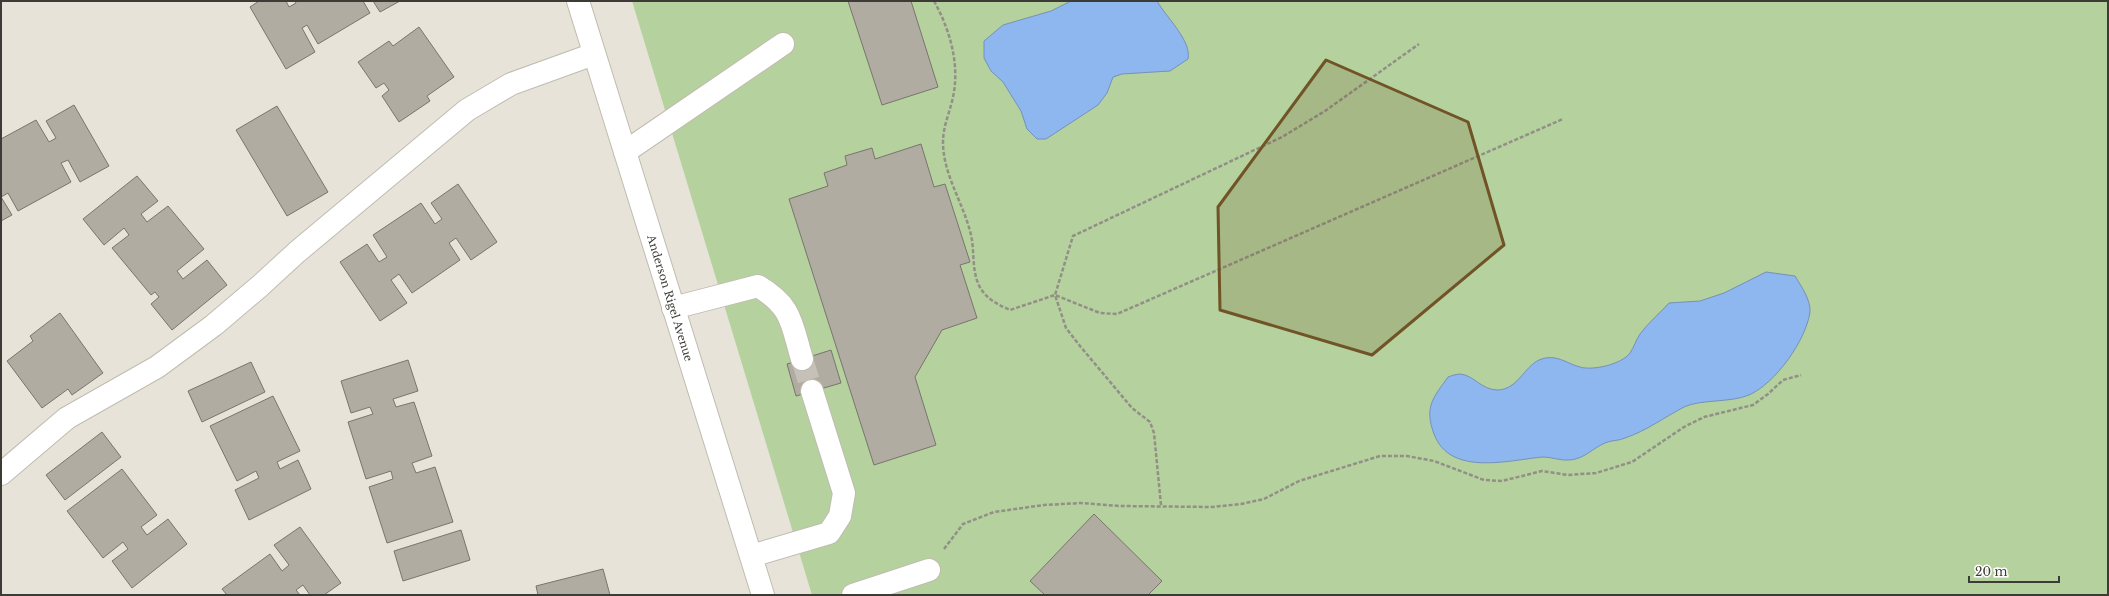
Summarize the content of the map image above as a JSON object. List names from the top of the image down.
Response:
{
  "streets": {
    "street": ["Anderson Rigel Avenue"]
  },
  "scale_bar": "20 m"
}
